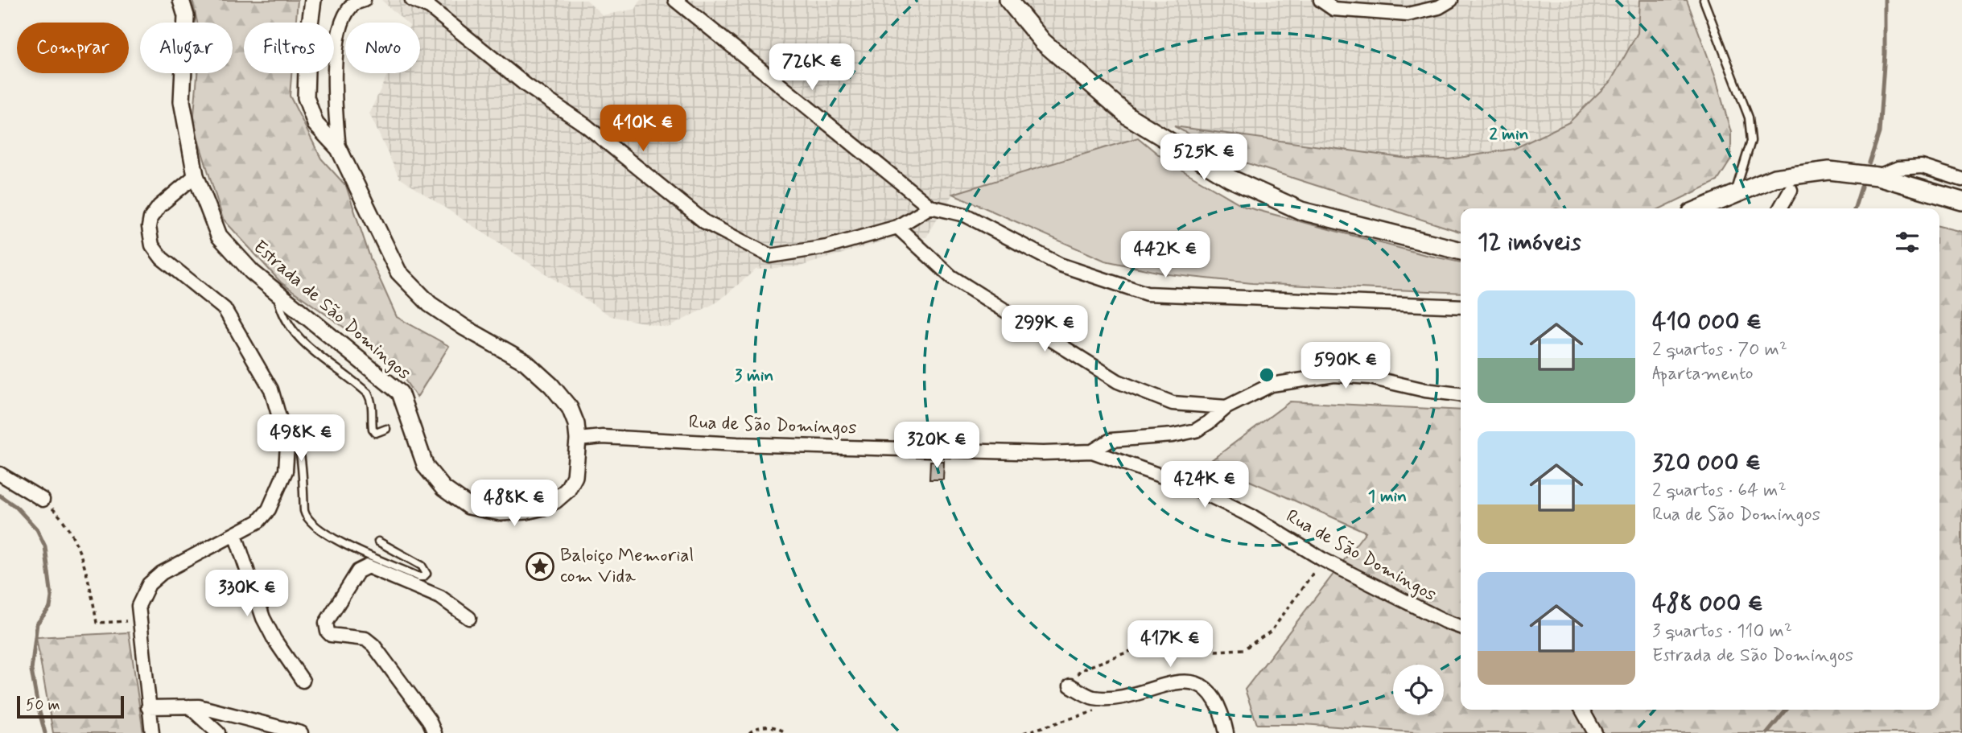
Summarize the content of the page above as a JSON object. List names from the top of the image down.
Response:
{
  "streets": {
    "street": ["Estrada de São Domingos", "Rua de São Domingos"]
  },
  "crossings": [
    ["Estrada de São Domingos", "Rua de São Domingos"]
  ],
  "places": {
    "place": ["Baloiço Memorial com Vida"]
  },
  "scale_bar": "50 m",
  "page": {
    "chip": [
      "Comprar",
      "Alugar",
      "Filtros",
      "Novo"
    ],
    "price": [
      "726K €",
      "410K €",
      "525K €",
      "442K €",
      "299K €",
      "590K €",
      "498K €",
      "320K €",
      "424K €",
      "488K €",
      "330K €",
      "417K €"
    ],
    "heading": "12 imóveis",
    "list": [
      {
        "name": "410 000 €",
        "note": "2 quartos · 70 m² · Apartamento"
      },
      {
        "name": "320 000 €",
        "note": "2 quartos · 64 m² · Rua de São Domingos"
      },
      {
        "name": "488 000 €",
        "note": "3 quartos · 110 m² · Estrada de São Domingos"
      }
    ],
    "scale": "50 m"
  },
  "rings": ["2 min", "3 min", "1 min"]
}
